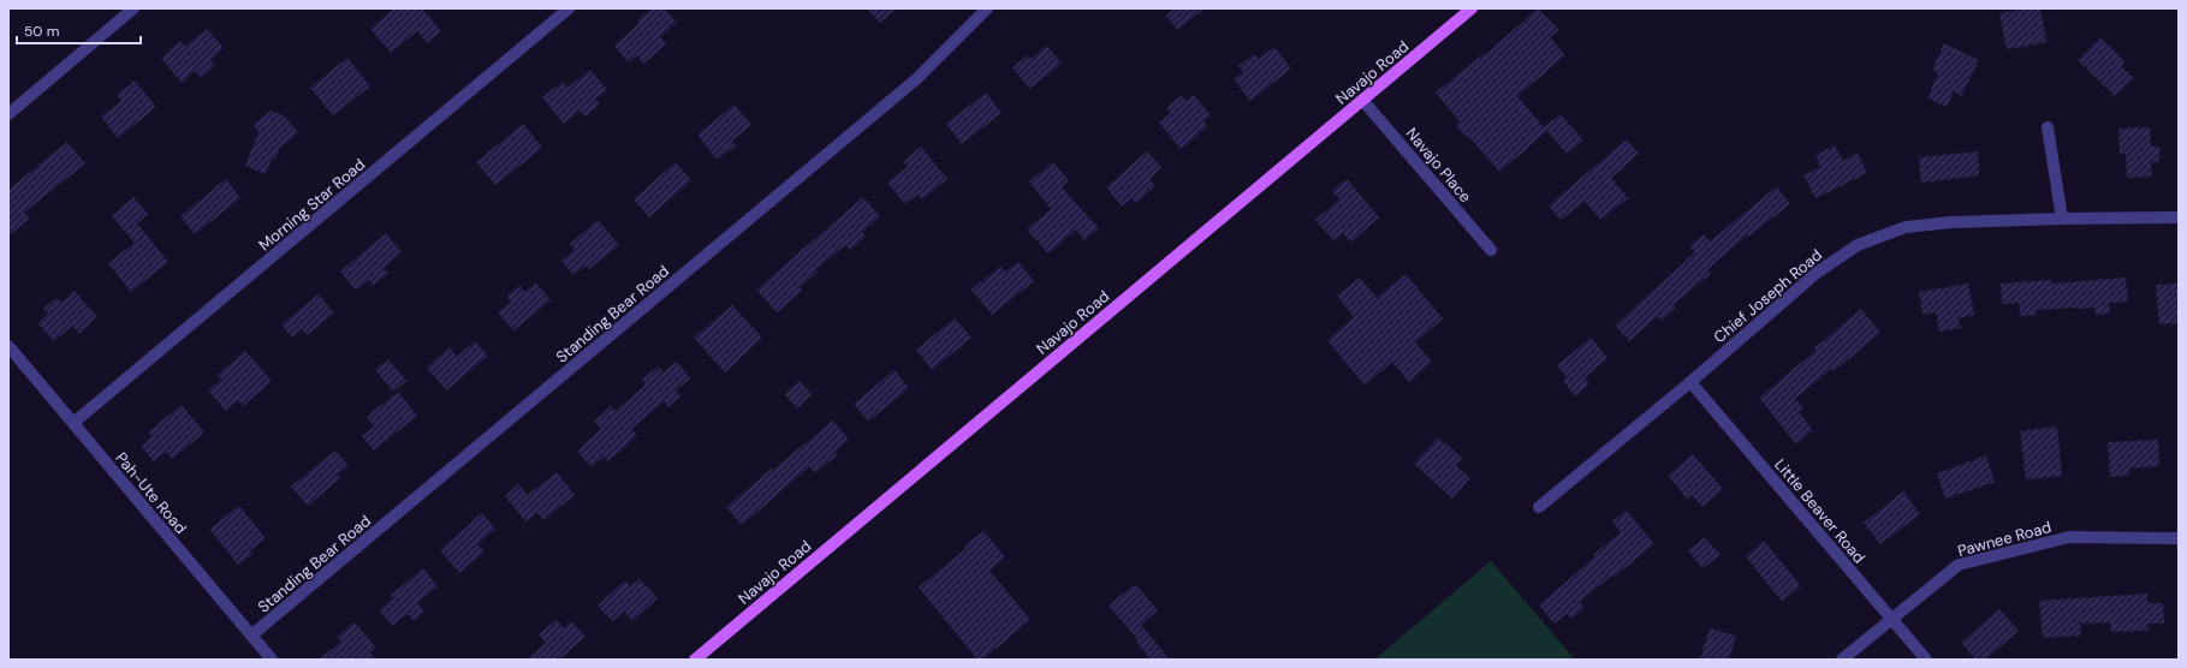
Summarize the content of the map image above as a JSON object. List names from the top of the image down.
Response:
{
  "streets": {
    "main road": ["Navajo Road"],
    "street": [
      "Navajo Place",
      "Morning Star Road",
      "Chief Joseph Road",
      "Standing Bear Road",
      "Pah-Ute Road",
      "Little Beaver Road",
      "Pawnee Road"
    ]
  },
  "crossings": [
    ["Navajo Road", "Navajo Place"],
    ["Morning Star Road", "Pah-Ute Road"],
    ["Chief Joseph Road", "Little Beaver Road"],
    ["Standing Bear Road", "Pah-Ute Road"],
    ["Little Beaver Road", "Pawnee Road"]
  ],
  "scale_bar": "50 m"
}
